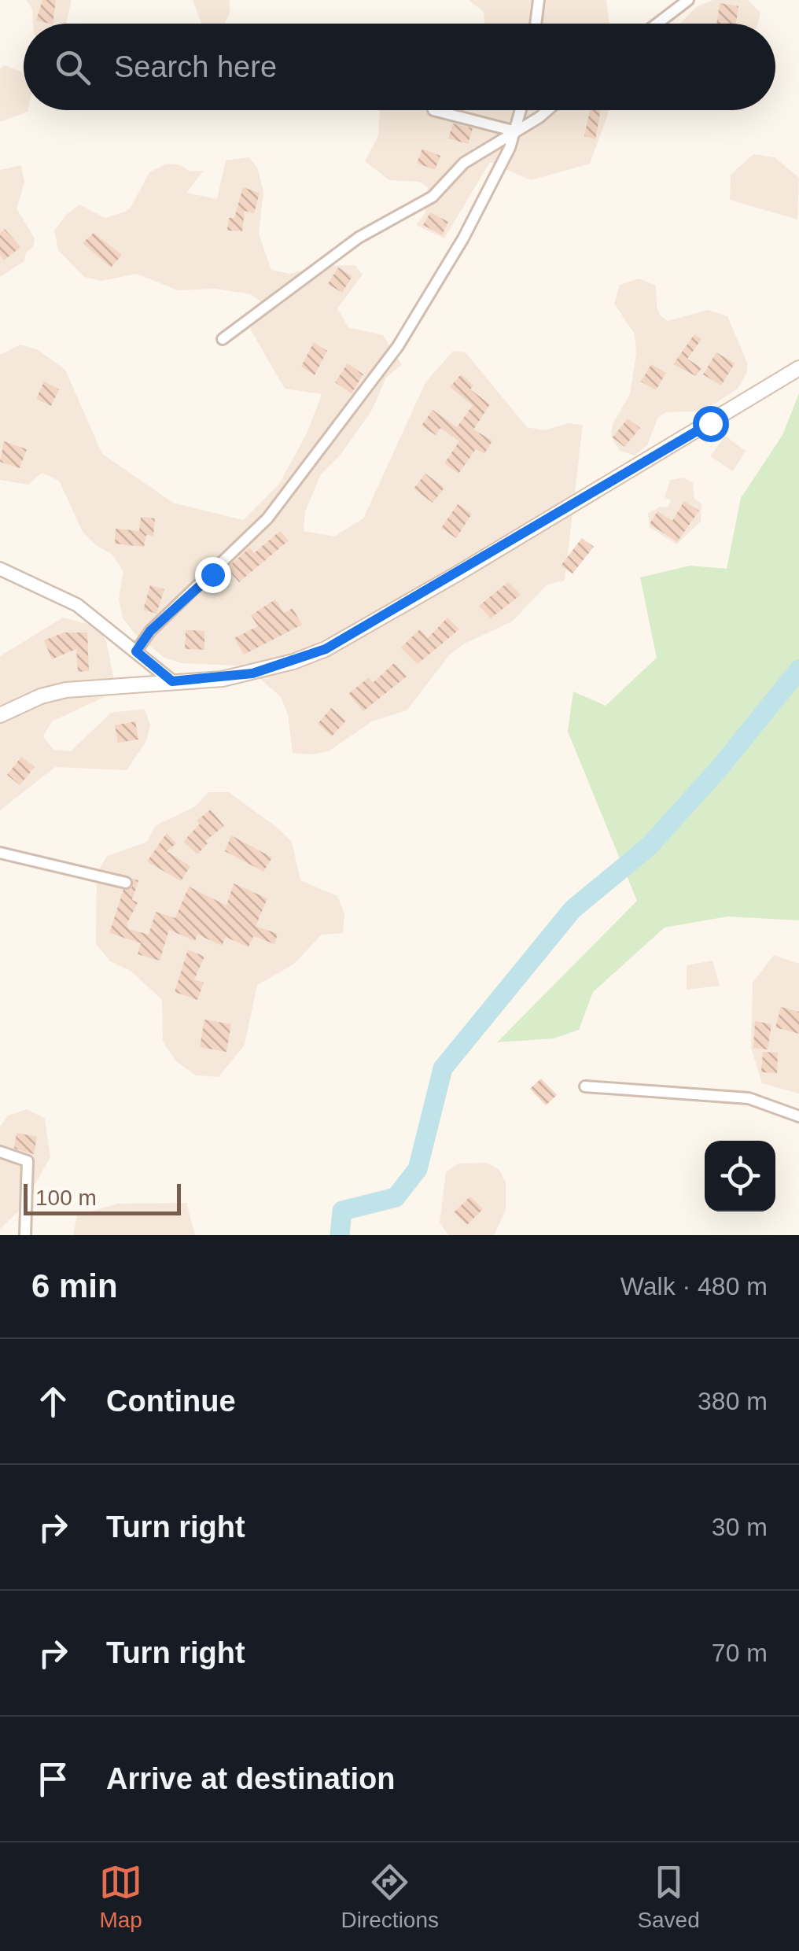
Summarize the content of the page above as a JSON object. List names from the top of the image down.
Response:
{
  "scale_bar": "100 m",
  "page": {
    "search": "Search here",
    "scale": "100 m",
    "heading": ["6 min", "Walk · 480 m"],
    "list": [
      ["Continue", "380 m"],
      ["Turn right", "30 m"],
      ["Turn right", "70 m"],
      "Arrive at destination"
    ],
    "nav": ["Map", "Directions", "Saved"]
  }
}
